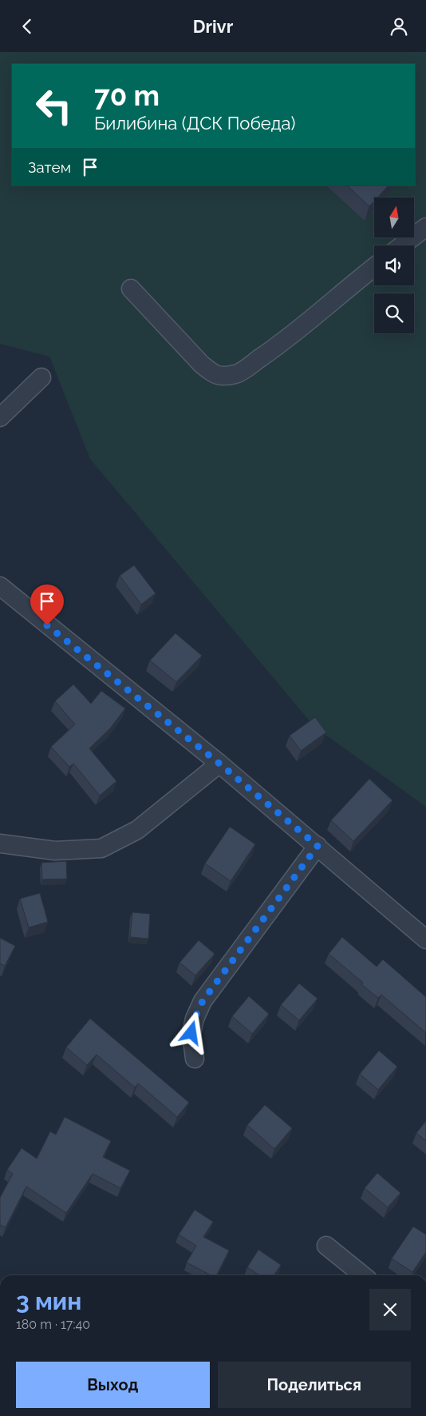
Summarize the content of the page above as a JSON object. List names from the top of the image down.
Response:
{
  "north": "top",
  "page": {
    "header": "Drivr",
    "turn": ["70 m", "Билибина (ДСК Победа)"],
    "then": "Затем",
    "heading": ["3 мин", "180 m · 17:40"],
    "buttons": ["Выход", "Поделиться"]
  }
}
